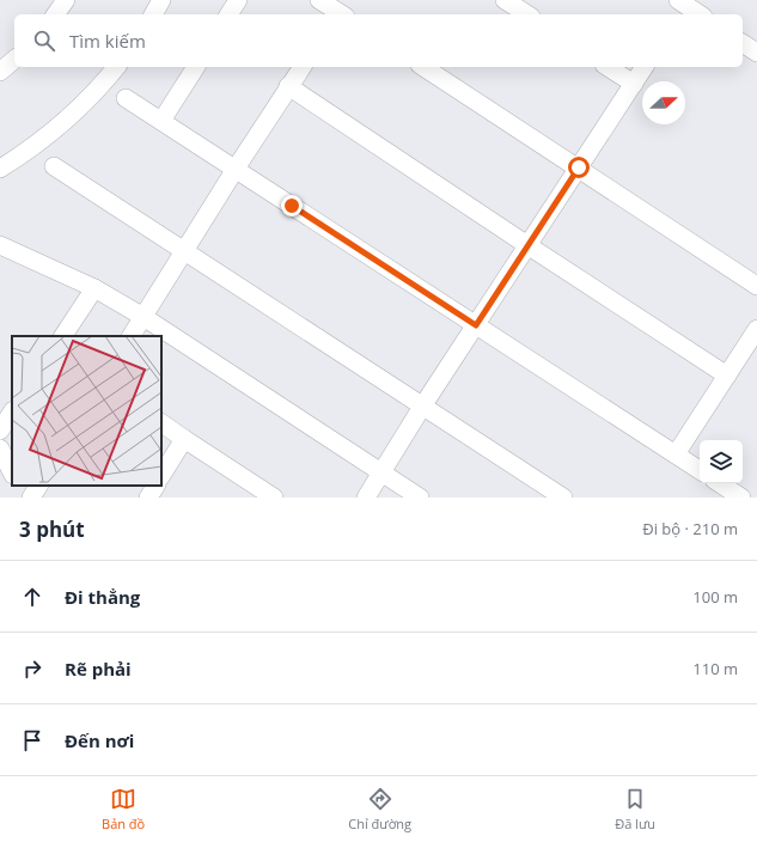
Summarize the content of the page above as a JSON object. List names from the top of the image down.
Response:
{
  "north": "right",
  "page": {
    "search": "Tìm kiếm",
    "heading": ["3 phút", "Đi bộ · 210 m"],
    "list": [
      ["Đi thẳng", "100 m"],
      ["Rẽ phải", "110 m"],
      "Đến nơi"
    ],
    "nav": ["Bản đồ", "Chỉ đường", "Đã lưu"]
  }
}
